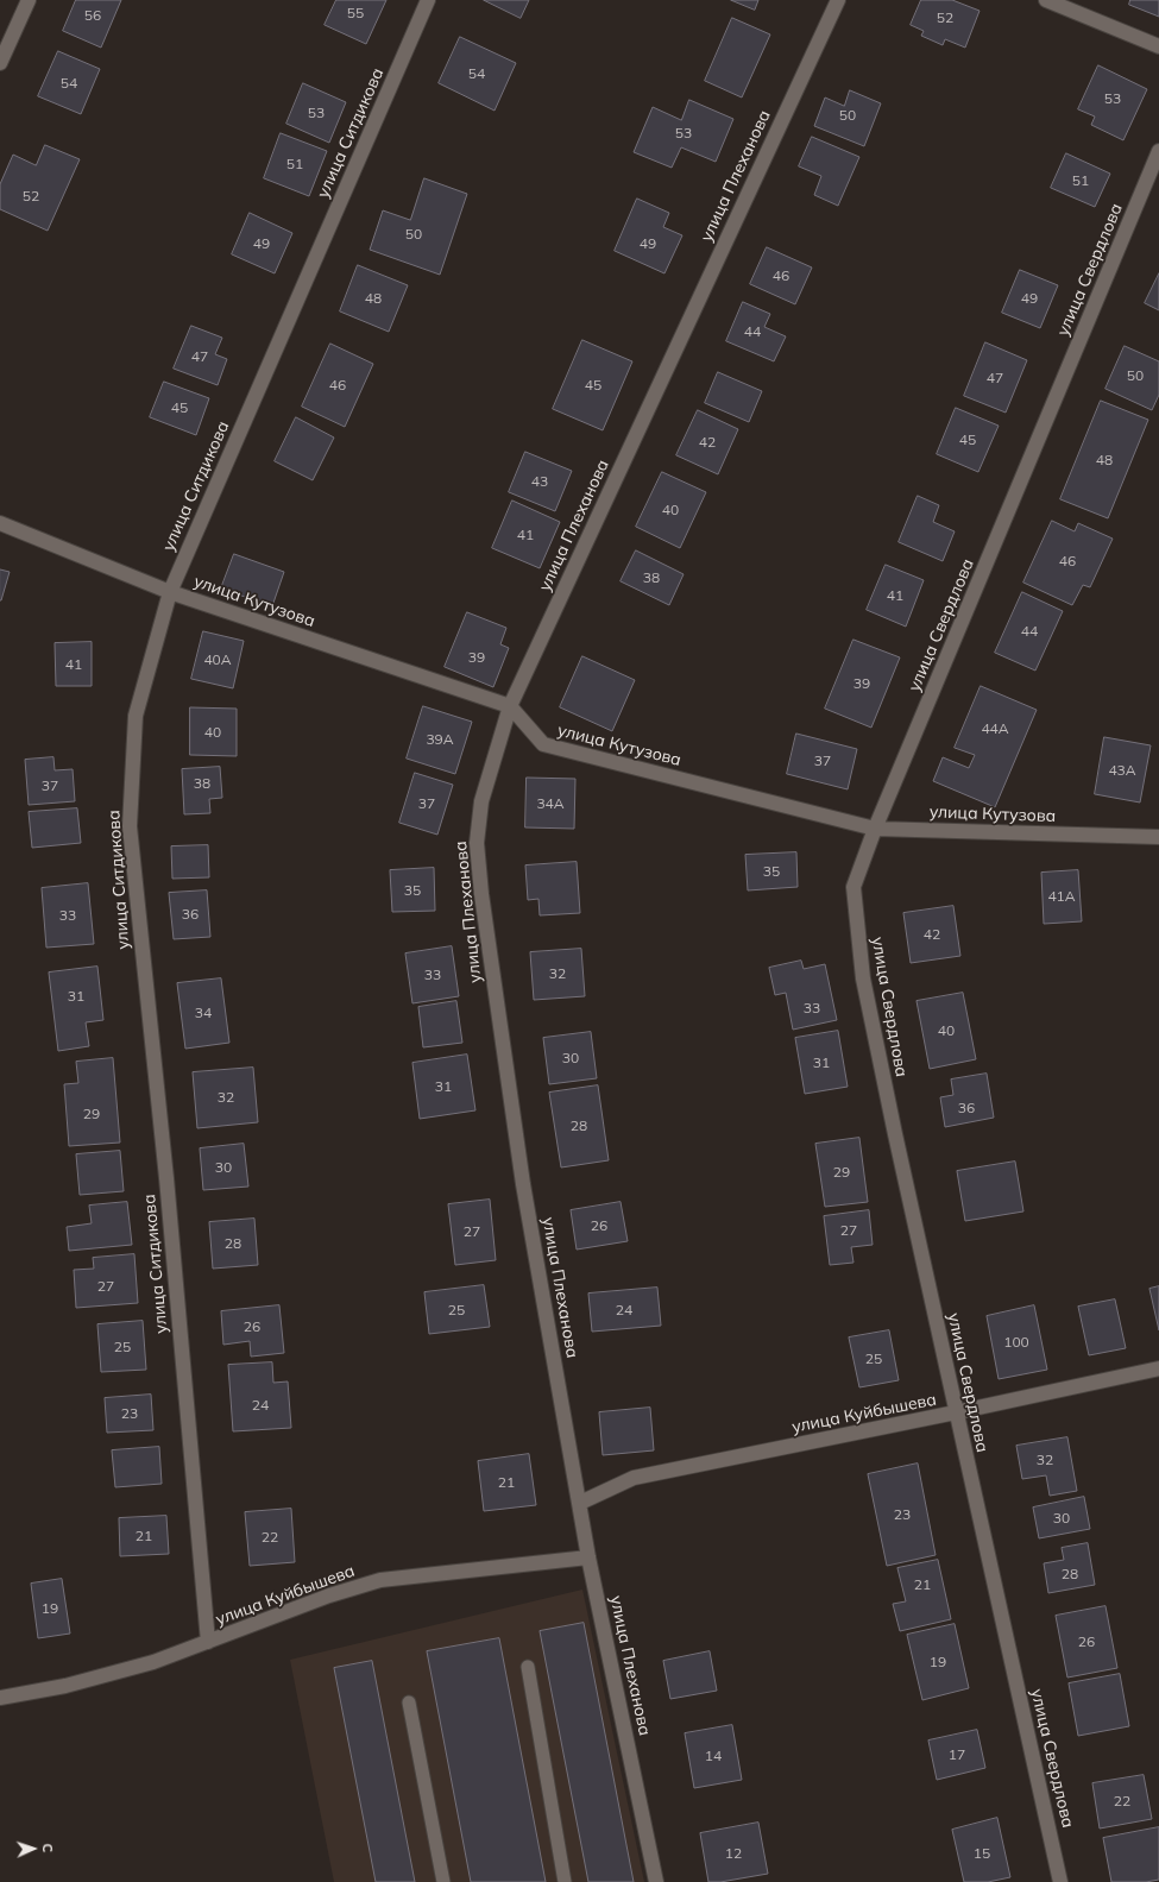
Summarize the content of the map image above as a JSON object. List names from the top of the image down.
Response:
{
  "streets": {
    "street": [
      "улица Ситдикова",
      "улица Плеханова",
      "улица Свердлова",
      "улица Кутузова",
      "улица Куйбышева"
    ]
  },
  "crossings": [
    ["улица Ситдикова", "улица Кутузова"],
    ["улица Ситдикова", "улица Куйбышева"],
    ["улица Плеханова", "улица Кутузова"],
    ["улица Плеханова", "улица Куйбышева"],
    ["улица Свердлова", "улица Кутузова"],
    ["улица Свердлова", "улица Куйбышева"]
  ],
  "house_numbers": [
    "55",
    "56",
    "52",
    "54",
    "54",
    "53",
    "53",
    "50",
    "53",
    "51",
    "51",
    "52",
    "50",
    "49",
    "49",
    "46",
    "48",
    "49",
    "44",
    "47",
    "50",
    "47",
    "46",
    "45",
    "45",
    "45",
    "42",
    "48",
    "43",
    "40",
    "41",
    "46",
    "38",
    "41",
    "44",
    "39",
    "40А",
    "41",
    "39",
    "44А",
    "40",
    "39А",
    "37",
    "43А",
    "38",
    "37",
    "37",
    "34А",
    "35",
    "35",
    "41А",
    "36",
    "33",
    "42",
    "32",
    "33",
    "31",
    "33",
    "34",
    "40",
    "30",
    "31",
    "31",
    "32",
    "36",
    "29",
    "28",
    "30",
    "29",
    "26",
    "27",
    "27",
    "28",
    "27",
    "25",
    "24",
    "26",
    "100",
    "25",
    "25",
    "24",
    "23",
    "32",
    "21",
    "23",
    "30",
    "21",
    "22",
    "28",
    "21",
    "19",
    "26",
    "19",
    "17",
    "14",
    "22",
    "12",
    "15"
  ],
  "north": "right"
}
